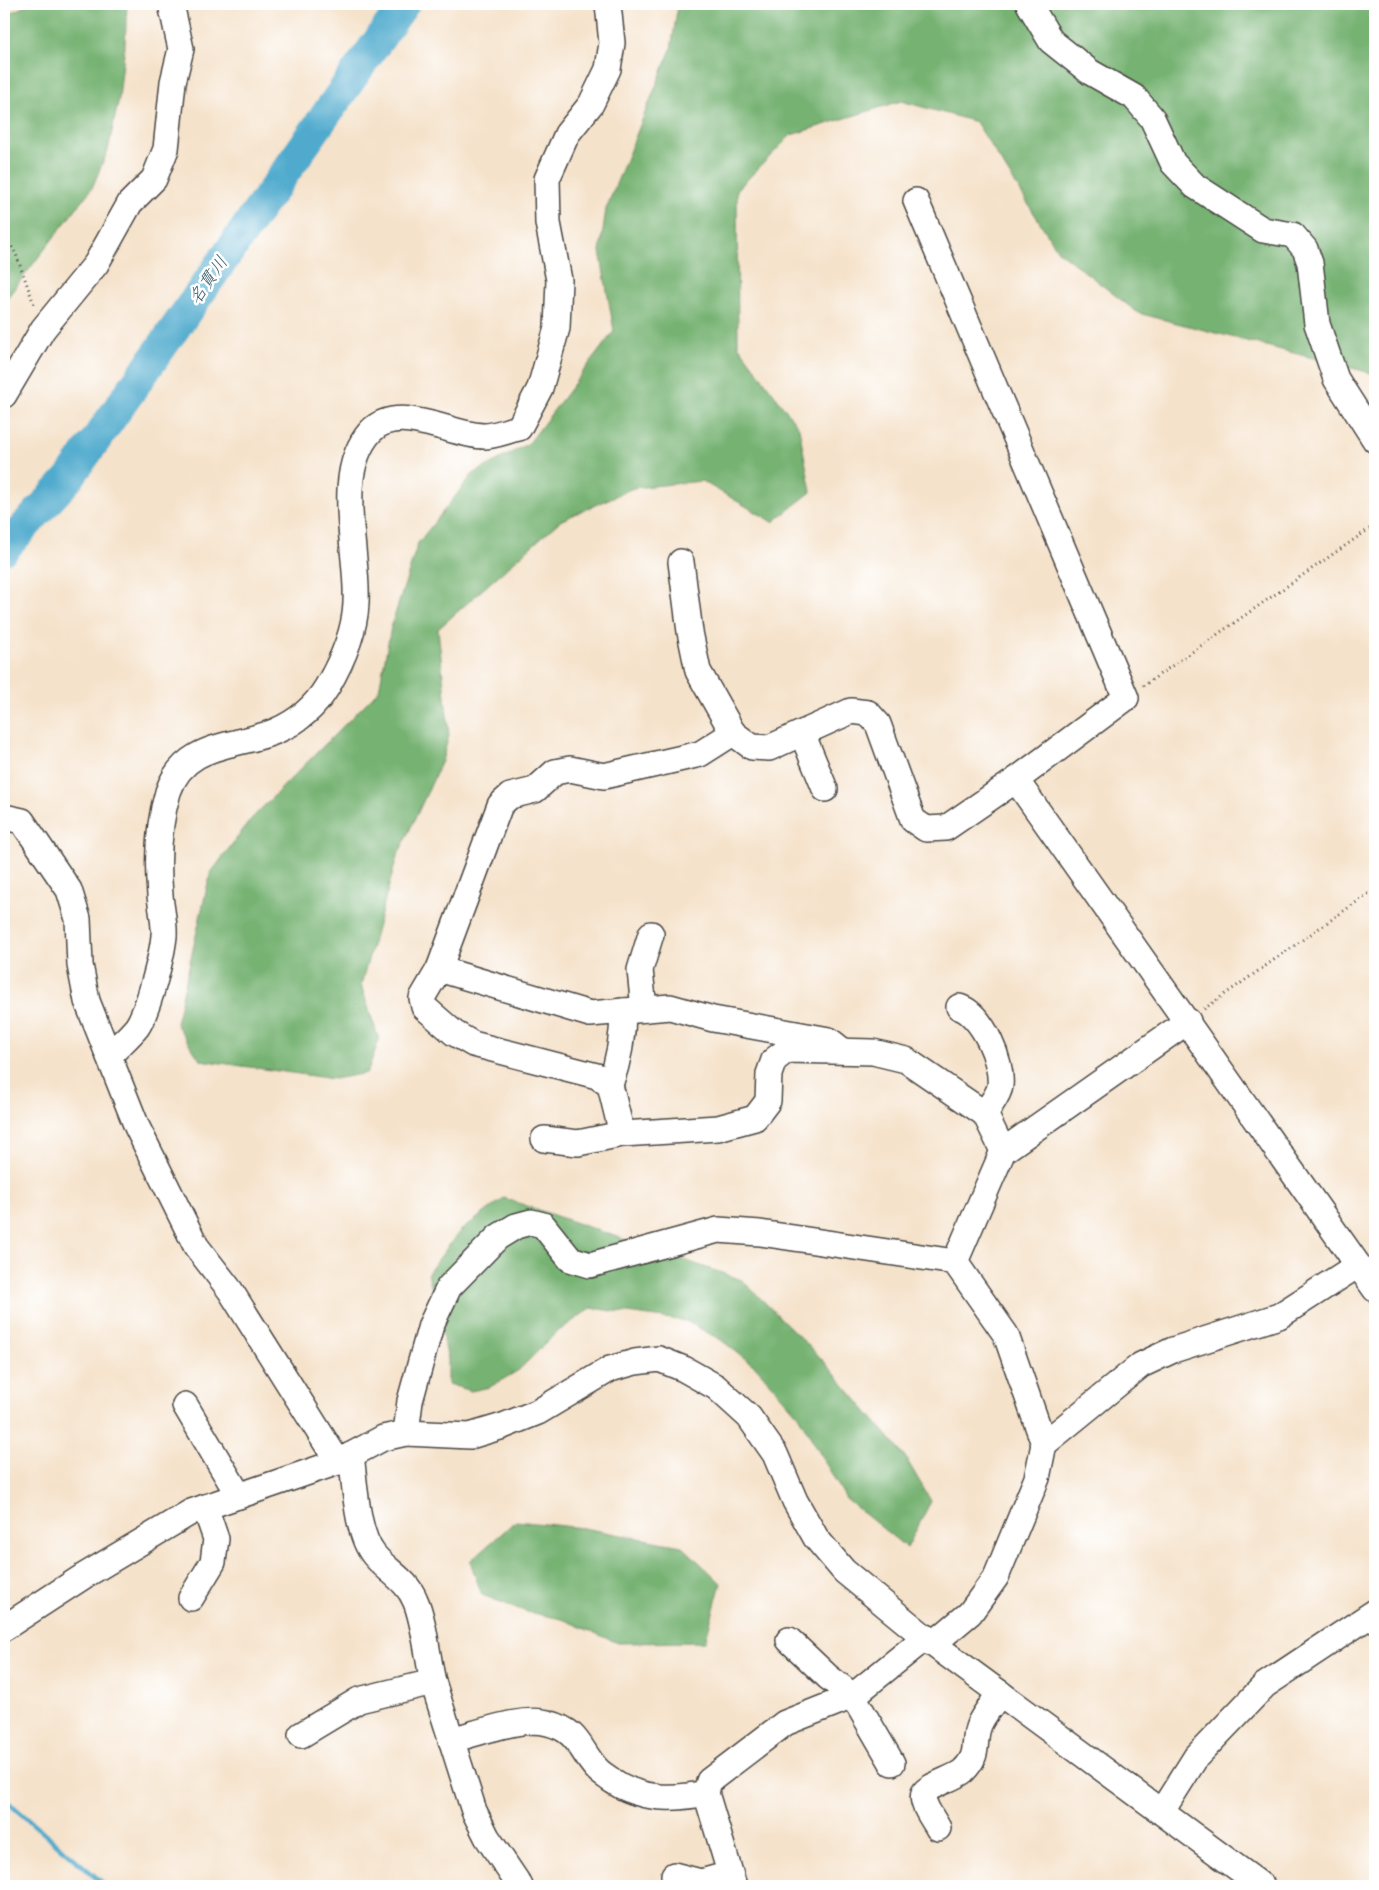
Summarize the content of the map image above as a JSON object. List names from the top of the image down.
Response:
{
  "water": ["名貫川"]
}
